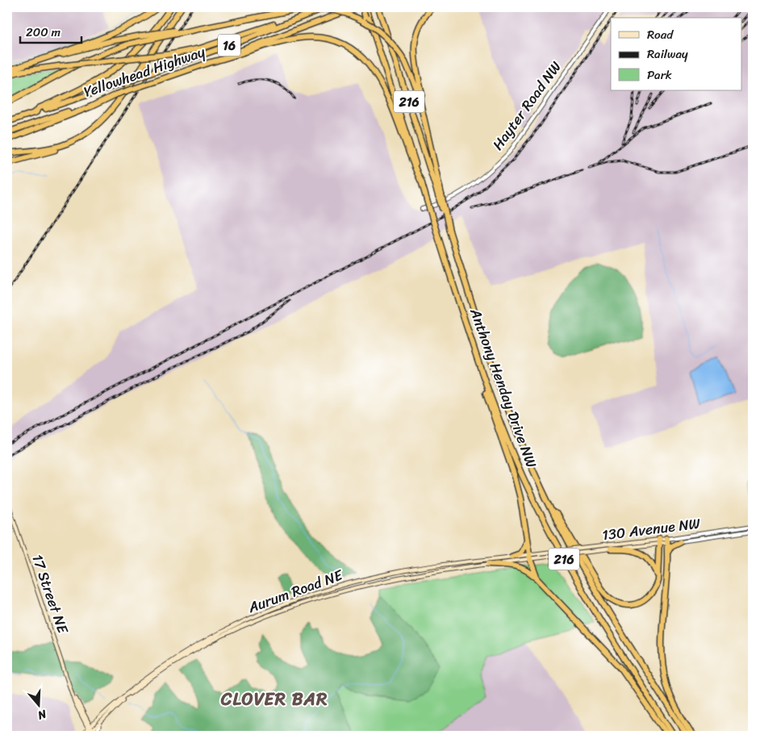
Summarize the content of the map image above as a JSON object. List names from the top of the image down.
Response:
{
  "streets": {
    "highway": [
      "16",
      "Yellowhead Highway",
      "216",
      "Anthony Henday Drive NW"
    ],
    "main road": ["130 Avenue NW", "Aurum Road NE", "17 Street NE"],
    "street": ["Hayter Road NW"]
  },
  "crossings": [
    ["216", "Anthony Henday Drive NW"],
    ["130 Avenue NW", "Aurum Road NE"],
    ["Aurum Road NE", "17 Street NE"]
  ],
  "districts": ["CLOVER BAR"],
  "legend": ["Road", "Railway", "Park"],
  "scale_bar": "200 m",
  "north": "bottom"
}
